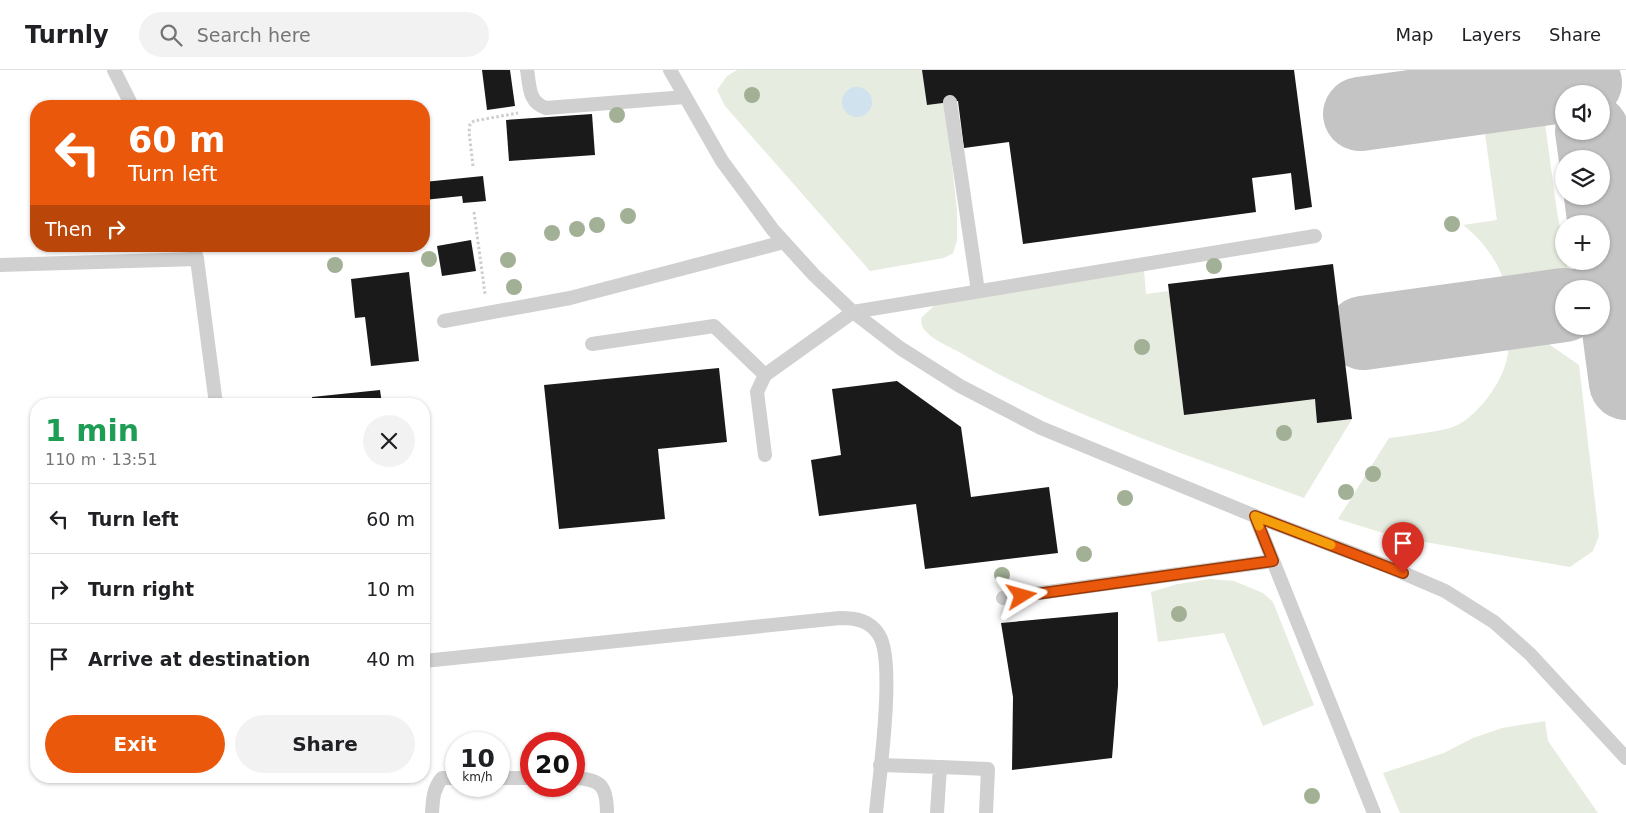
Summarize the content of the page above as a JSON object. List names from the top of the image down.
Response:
{
  "page": {
    "header": "Turnly",
    "search": "Search here",
    "nav": ["Map", "Layers", "Share"],
    "map_buttons": ["+", "−"],
    "turn": ["60 m", "Turn left"],
    "then": "Then",
    "heading": ["1 min", "110 m · 13:51"],
    "list": [
      {
        "name": "Turn left",
        "value": "60 m"
      },
      {
        "name": "Turn right",
        "value": "10 m"
      },
      {
        "name": "Arrive at destination",
        "value": "40 m"
      }
    ],
    "buttons": ["Exit", "Share"],
    "speed": "10 km/h",
    "limit": "20"
  }
}
